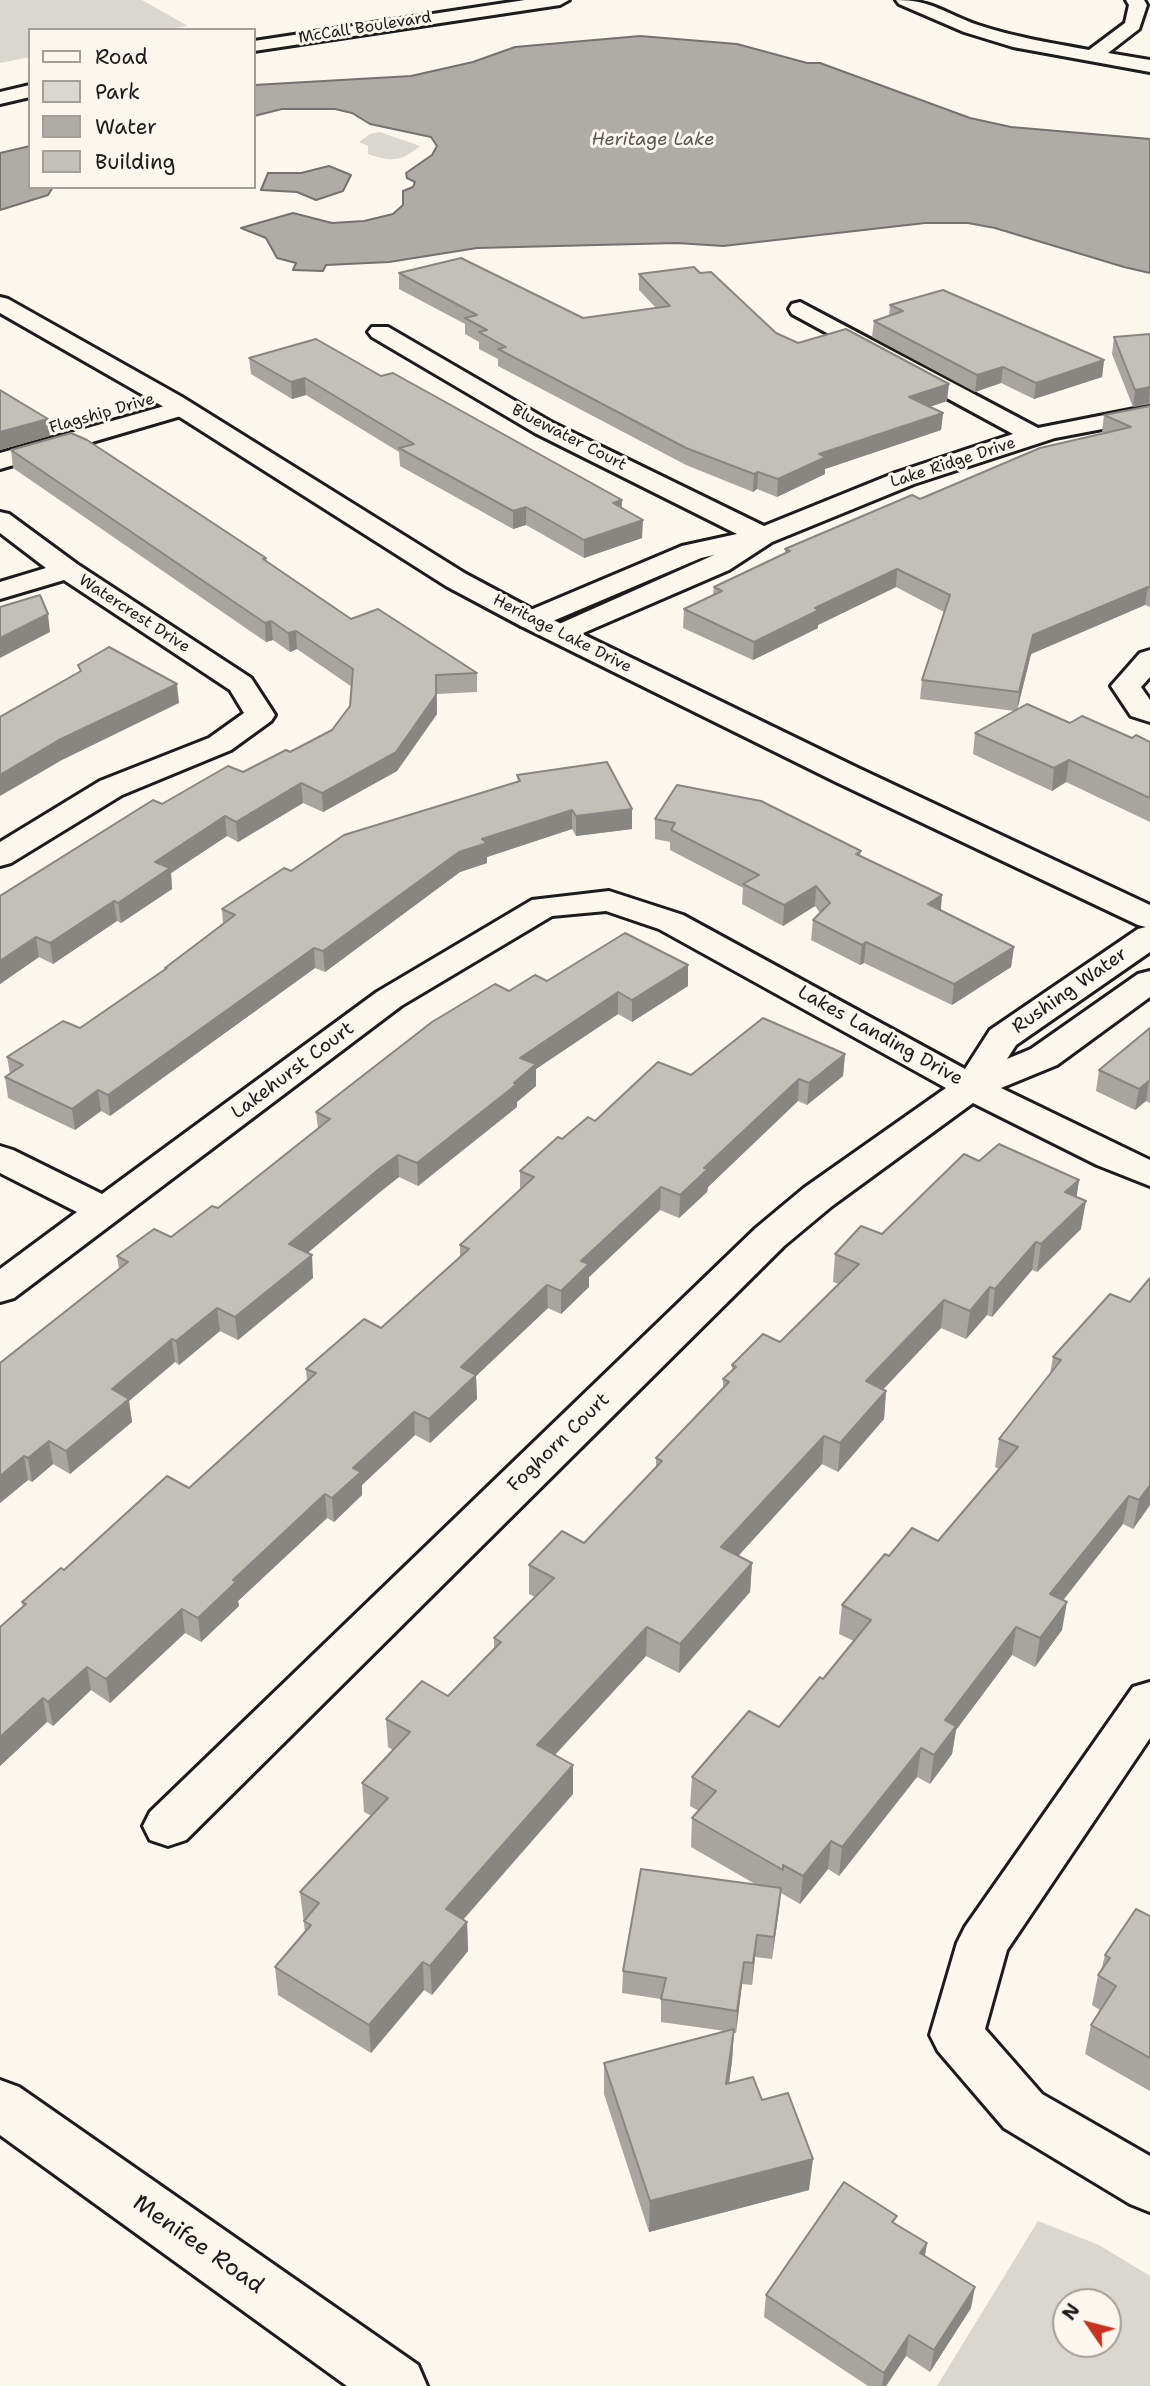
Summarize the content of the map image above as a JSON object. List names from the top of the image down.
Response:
{
  "streets": {
    "street": [
      "McCall Boulevard",
      "Flagship Drive",
      "Bluewater Court",
      "Lake Ridge Drive",
      "Watercrest Drive",
      "Heritage Lake Drive",
      "Rushing Water",
      "Lakes Landing Drive",
      "Lakehurst Court",
      "Foghorn Court",
      "Menifee Road"
    ]
  },
  "crossings": [
    ["Flagship Drive", "Heritage Lake Drive"],
    ["Bluewater Court", "Lake Ridge Drive"],
    ["Lake Ridge Drive", "Heritage Lake Drive"],
    ["Rushing Water", "Lakes Landing Drive"],
    ["Rushing Water", "Foghorn Court"],
    ["Lakes Landing Drive", "Lakehurst Court"],
    ["Lakes Landing Drive", "Foghorn Court"]
  ],
  "water": ["Heritage Lake"],
  "legend": [
    "Road",
    "Park",
    "Water",
    "Building"
  ],
  "north": "top left"
}
